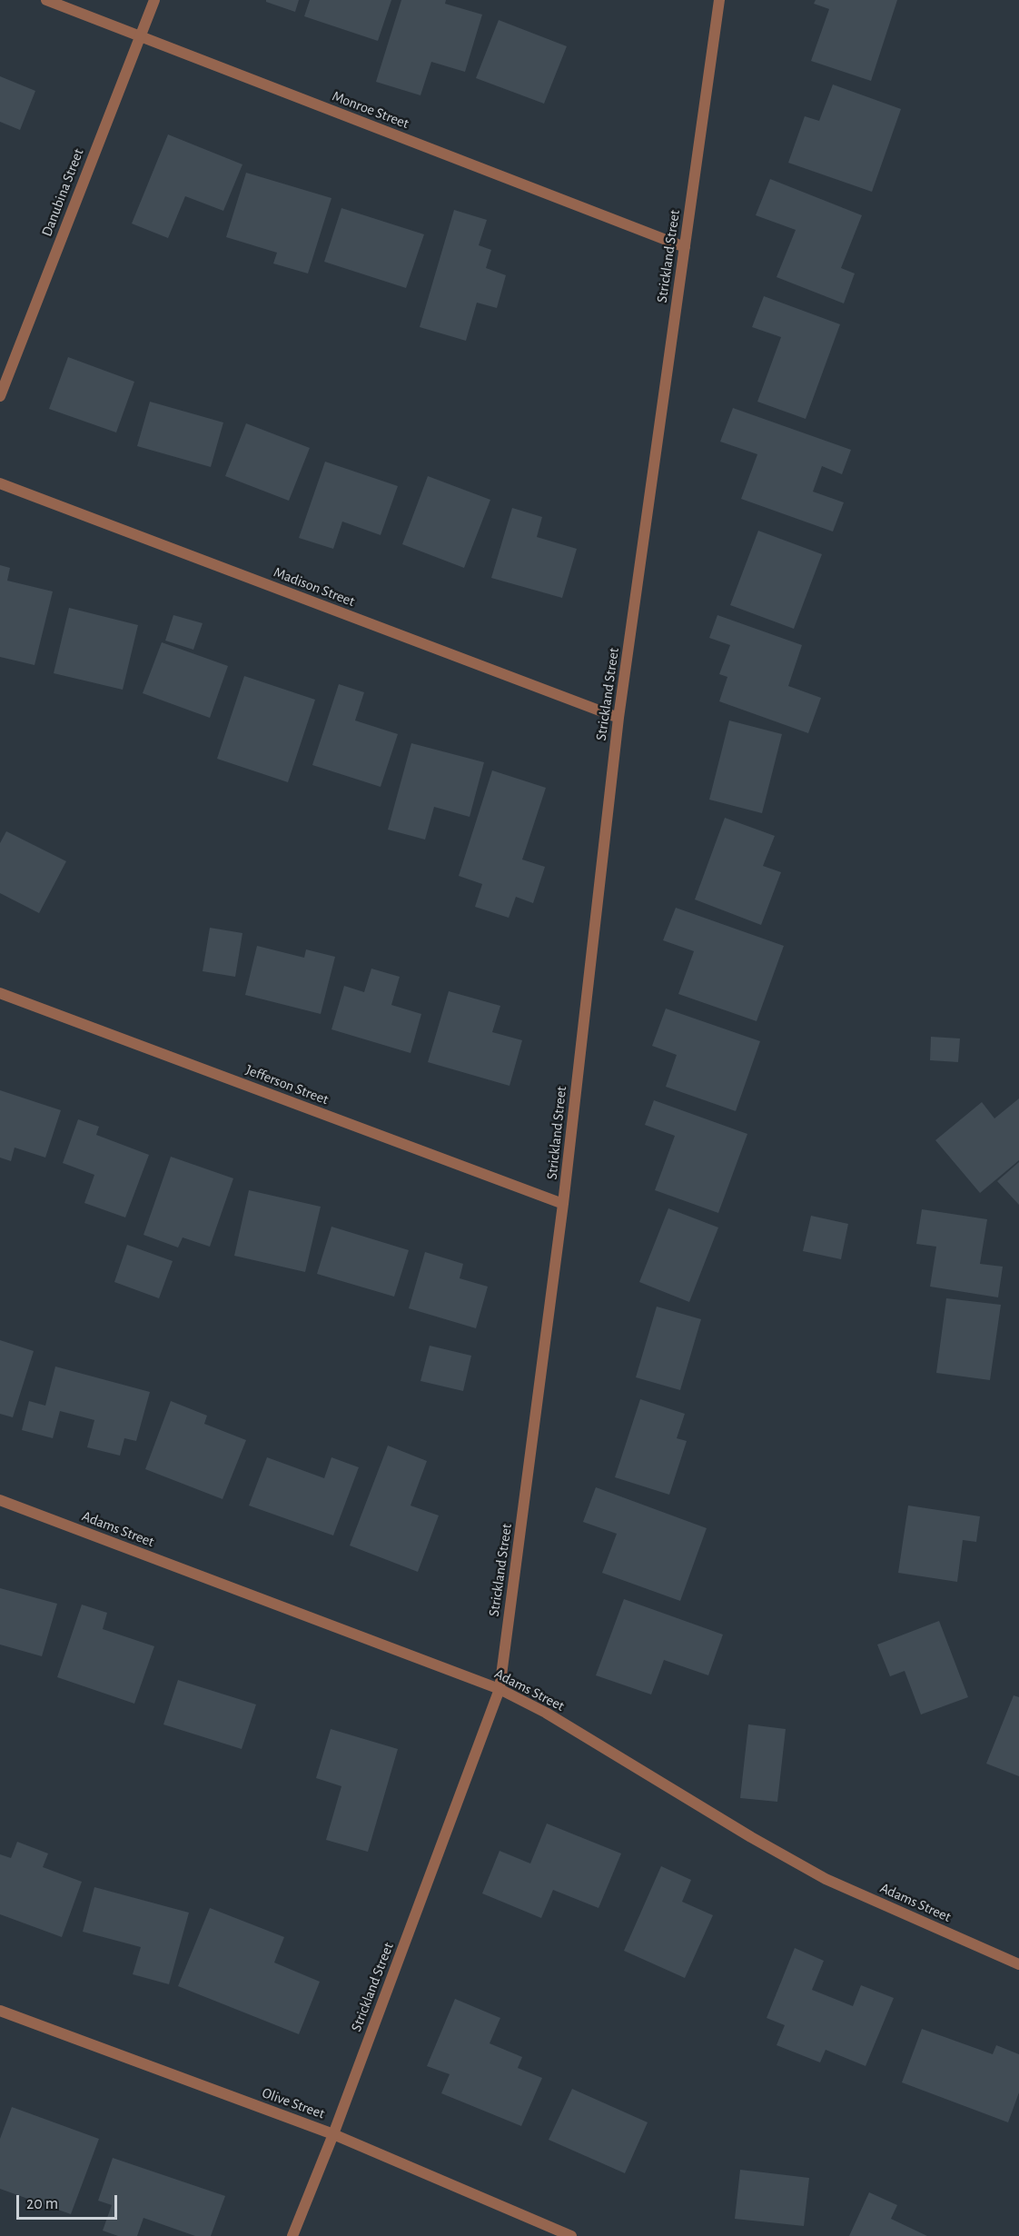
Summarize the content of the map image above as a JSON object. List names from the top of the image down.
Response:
{
  "streets": {
    "street": [
      "Monroe Street",
      "Danubina Street",
      "Strickland Street",
      "Madison Street",
      "Jefferson Street",
      "Adams Street",
      "Olive Street"
    ]
  },
  "crossings": [
    ["Monroe Street", "Danubina Street"],
    ["Monroe Street", "Strickland Street"],
    ["Strickland Street", "Madison Street"],
    ["Strickland Street", "Jefferson Street"],
    ["Strickland Street", "Adams Street"],
    ["Strickland Street", "Olive Street"]
  ],
  "scale_bar": "20 m"
}
